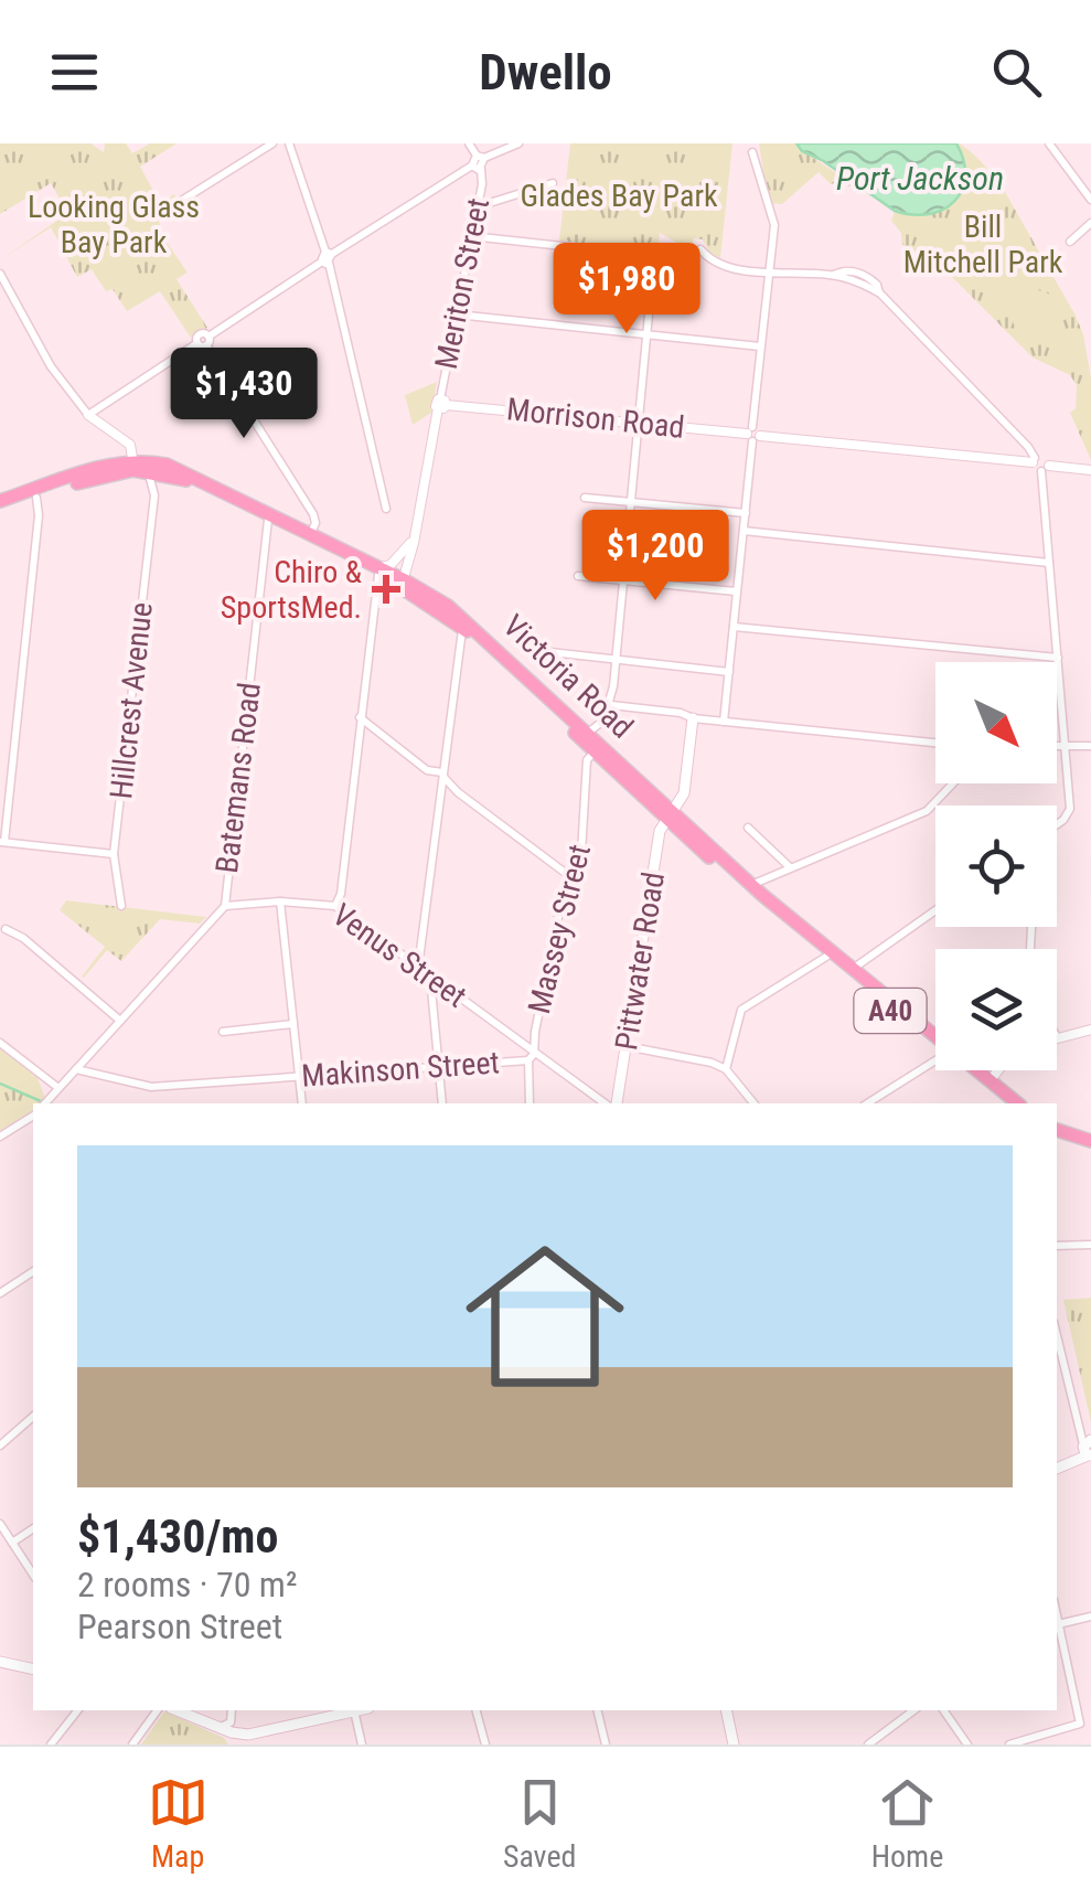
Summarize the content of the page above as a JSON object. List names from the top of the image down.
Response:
{
  "streets": {
    "highway": ["Victoria Road", "A40"],
    "main road": ["Pittwater Road"],
    "street": [
      "Meriton Street",
      "Morrison Road",
      "Hillcrest Avenue",
      "Batemans Road",
      "Massey Street",
      "Venus Street",
      "Makinson Street"
    ]
  },
  "crossings": [
    ["Meriton Street", "Morrison Road"],
    ["Meriton Street", "Victoria Road"],
    ["Victoria Road", "Batemans Road"],
    ["Victoria Road", "Massey Street"],
    ["Victoria Road", "Pittwater Road"],
    ["Batemans Road", "Venus Street"],
    ["Batemans Road", "Makinson Street"],
    ["Massey Street", "Venus Street"],
    ["Massey Street", "Makinson Street"],
    ["Venus Street", "Makinson Street"]
  ],
  "water": ["Port Jackson"],
  "parks": ["Glades Bay Park", "Looking Glass Bay Park", "Bill Mitchell Park"],
  "places": {
    "health": ["Chiro & SportsMed."]
  },
  "north": "bottom right",
  "page": {
    "header": "Dwello",
    "price": ["$1,980", "$1,430", "$1,200"],
    "list": [
      {
        "name": "$1,430/mo",
        "note": "2 rooms · 70 m² · Pearson Street"
      }
    ],
    "tabs": ["Map", "Saved", "Home"]
  }
}
